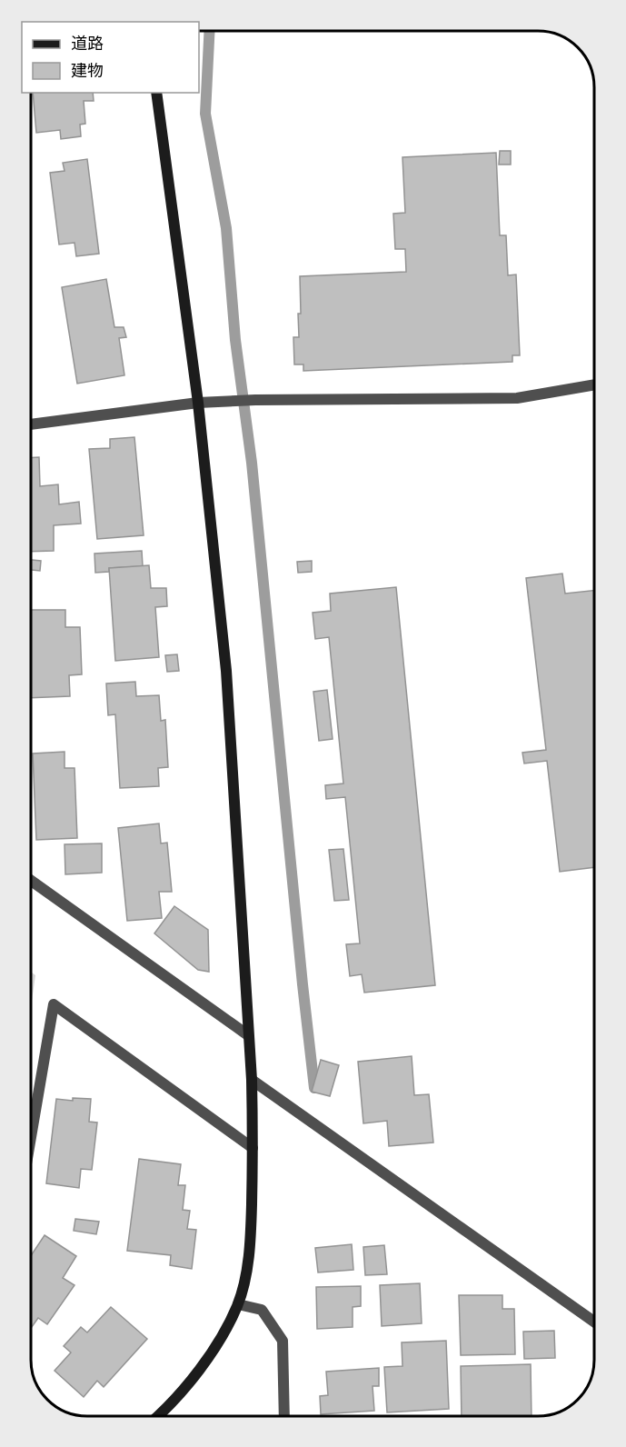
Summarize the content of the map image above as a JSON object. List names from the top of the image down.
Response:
{
  "legend": ["道路", "建物"]
}
